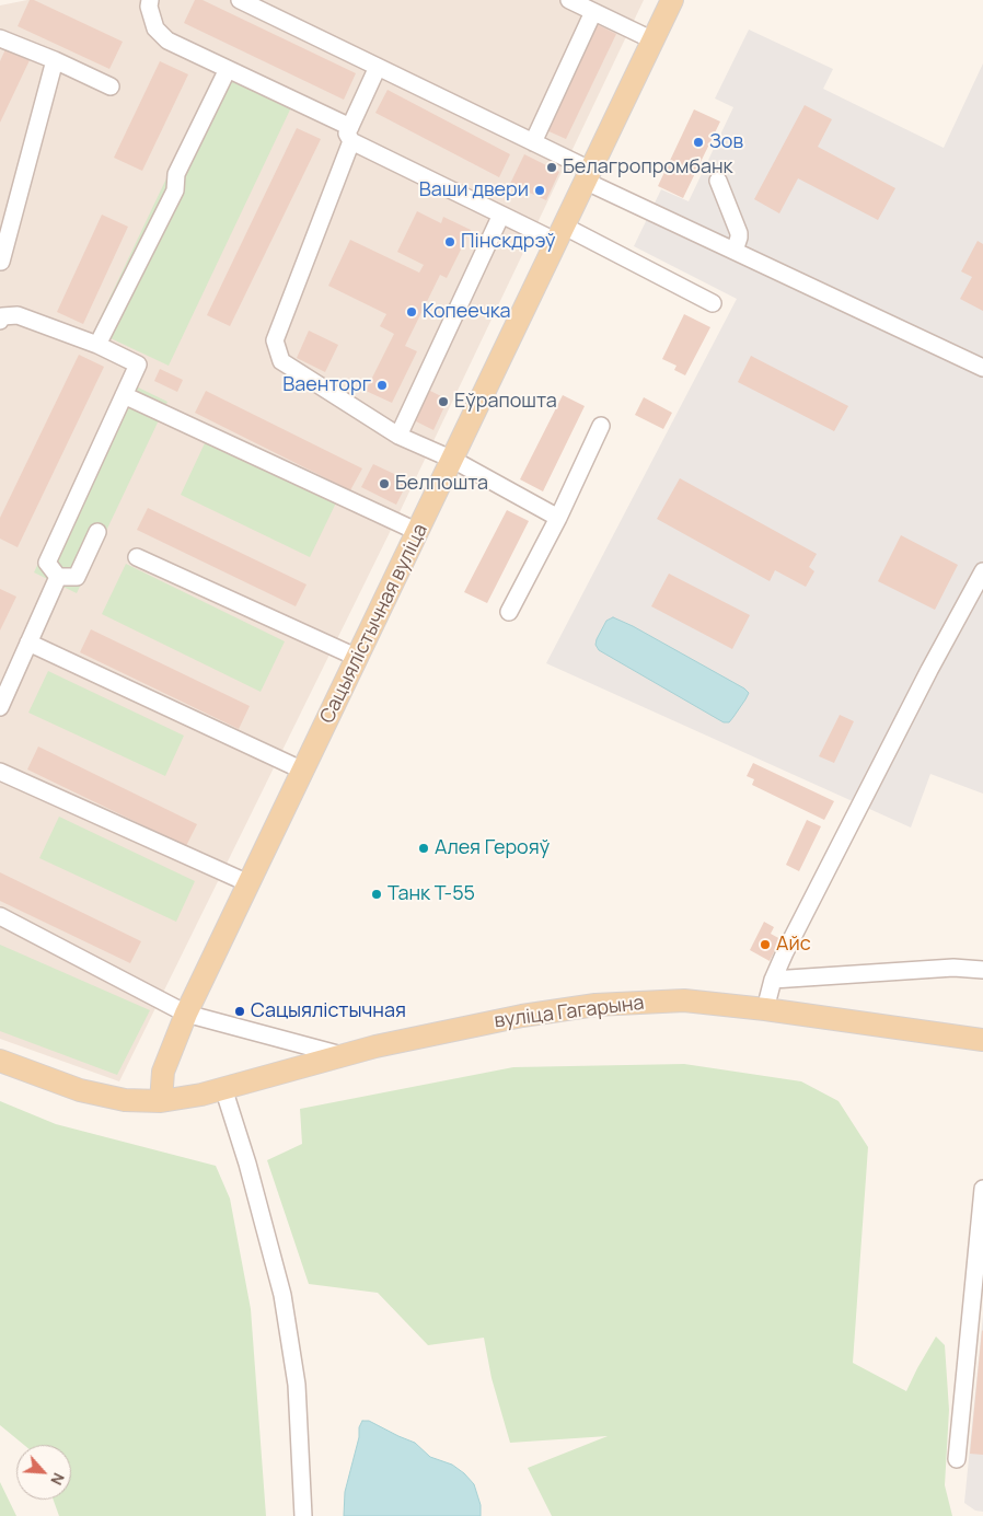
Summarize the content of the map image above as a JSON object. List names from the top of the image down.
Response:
{
  "streets": {
    "main road": ["Сацыялістычная вуліца", "вуліца Гагарына"]
  },
  "crossings": [
    ["Сацыялістычная вуліца", "вуліца Гагарына"]
  ],
  "places": [
    "Зов",
    "Белагропромбанк",
    "Ваши двери",
    "Пінскдрэў",
    "Копеечка",
    "Ваенторг",
    "Еўрапошта",
    "Белпошта",
    "Алея Герояў",
    "Танк Т-55",
    "Айс",
    "Сацыялістычная"
  ],
  "north": "bottom right"
}
